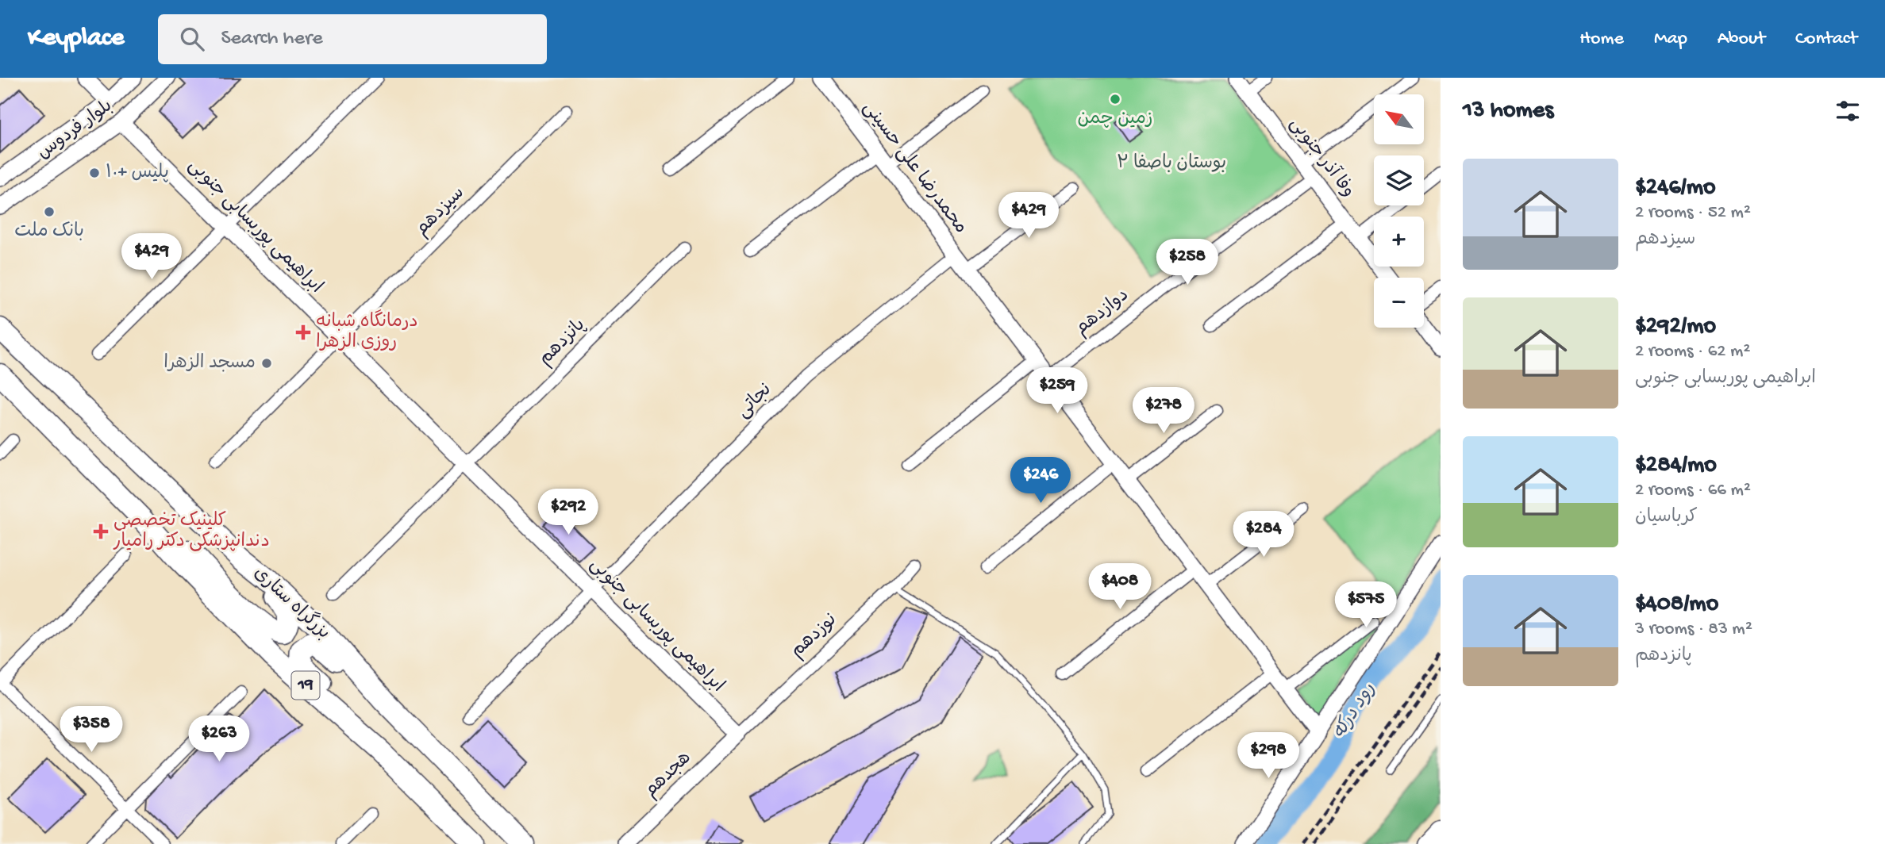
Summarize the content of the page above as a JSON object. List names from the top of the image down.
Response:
{
  "streets": {
    "highway": ["بزرگراه ستاری", "19"],
    "street": [
      "بلوار فردوس",
      "وفا آذر جنوبی",
      "محمدرضا علی حسینی",
      "سیزدهم",
      "ابراهیمی پوربسابی جنوبی",
      "دوازدهم",
      "پانزدهم",
      "نجاتی",
      "نوزدهم",
      "هجدهم"
    ]
  },
  "crossings": [
    ["بلوار فردوس", "ابراهیمی پوربسابی جنوبی"],
    ["وفا آذر جنوبی", "دوازدهم"],
    ["محمدرضا علی حسینی", "دوازدهم"],
    ["محمدرضا علی حسینی", "نجاتی"],
    ["سیزدهم", "ابراهیمی پوربسابی جنوبی"],
    ["ابراهیمی پوربسابی جنوبی", "پانزدهم"],
    ["ابراهیمی پوربسابی جنوبی", "نجاتی"],
    ["ابراهیمی پوربسابی جنوبی", "نوزدهم"],
    ["ابراهیمی پوربسابی جنوبی", "هجدهم"],
    ["نوزدهم", "هجدهم"]
  ],
  "water": ["رود درکه"],
  "parks": ["بوستان باصفا ۲"],
  "places": {
    "other": [
      "زمین چمن",
      "پلیس +۱۰",
      "بانک ملت",
      "مسجد الزهرا"
    ],
    "health": ["درمانگاه شبانه روزی الزهرا", "کلینیک تخصصی دندانپزشکی دکتر رامیار"]
  },
  "north": "top left",
  "page": {
    "header": "Keyplace",
    "search": "Search here",
    "nav": [
      "Home",
      "Map",
      "About",
      "Contact"
    ],
    "heading": "13 homes",
    "map_buttons": ["+", "−"],
    "list": [
      {
        "name": "$246/mo",
        "note": "2 rooms · 52 m² · سیزدهم"
      },
      {
        "name": "$292/mo",
        "note": "2 rooms · 62 m² · ابراهیمی پوربسابی جنوبی"
      },
      {
        "name": "$284/mo",
        "note": "2 rooms · 66 m² · کرباسیان"
      },
      {
        "name": "$408/mo",
        "note": "3 rooms · 83 m² · پانزدهم"
      }
    ],
    "price": [
      "$429",
      "$429",
      "$258",
      "$259",
      "$278",
      "$246",
      "$292",
      "$284",
      "$408",
      "$575",
      "$358",
      "$263",
      "$298"
    ]
  }
}
